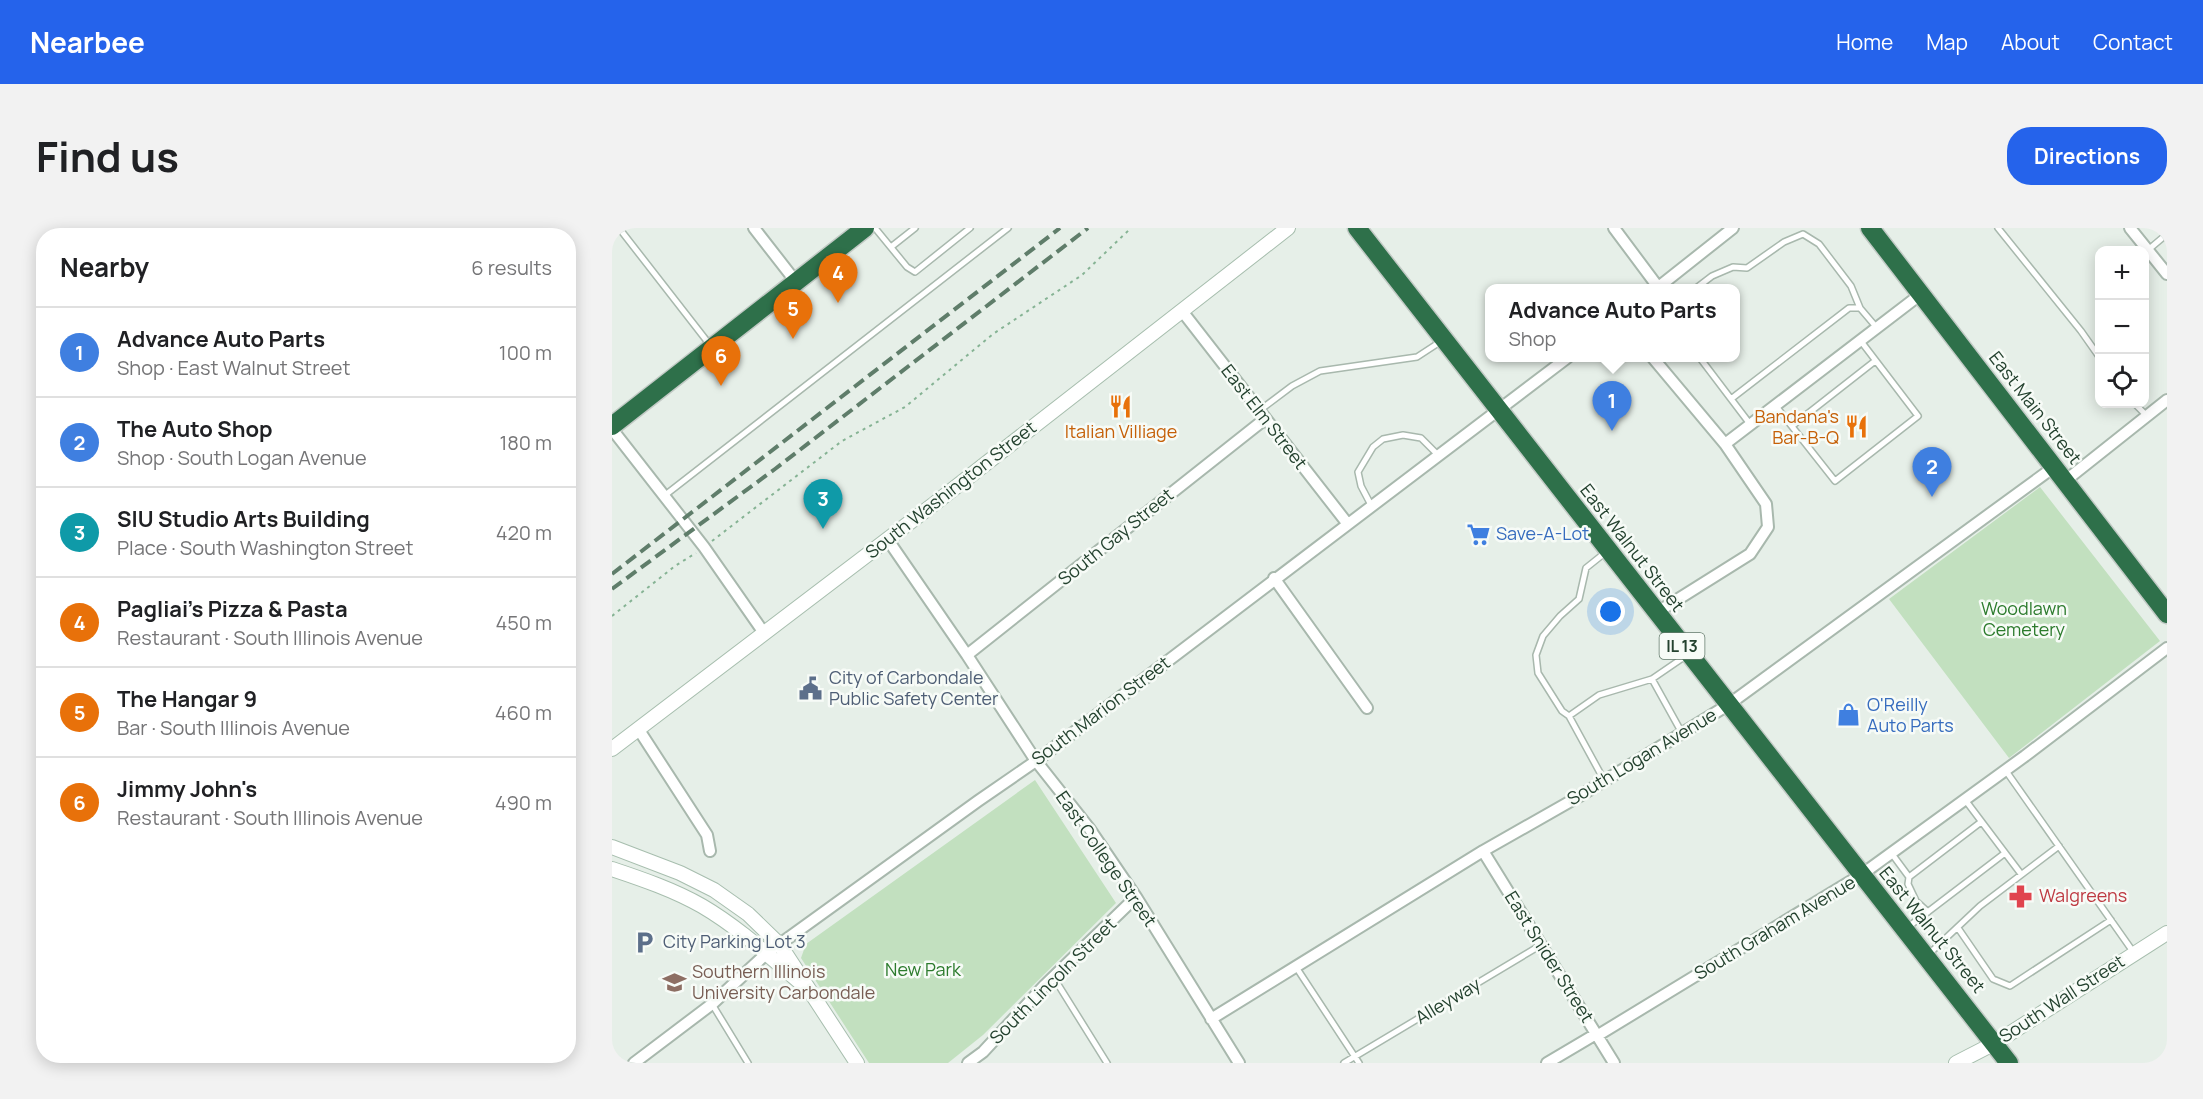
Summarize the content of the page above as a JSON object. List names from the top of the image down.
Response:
{
  "streets": {
    "highway": ["East Main Street", "East Walnut Street", "IL 13"],
    "street": [
      "East Elm Street",
      "South Washington Street",
      "South Gay Street",
      "South Marion Street",
      "South Logan Avenue",
      "East College Street",
      "South Graham Avenue",
      "East Snider Street",
      "South Lincoln Street",
      "South Wall Street"
    ],
    "lane": ["Alleyway"]
  },
  "crossings": [
    ["East Main Street", "South Logan Avenue"],
    ["East Elm Street", "South Washington Street"],
    ["East Elm Street", "South Gay Street"],
    ["East Elm Street", "South Marion Street"],
    ["South Washington Street", "East College Street"],
    ["South Gay Street", "East College Street"],
    ["East Walnut Street", "South Marion Street"],
    ["East Walnut Street", "South Logan Avenue"],
    ["East Walnut Street", "South Graham Avenue"],
    ["East Walnut Street", "South Wall Street"],
    ["South Marion Street", "East College Street"],
    ["South Logan Avenue", "East College Street"],
    ["South Logan Avenue", "East Snider Street"],
    ["East College Street", "South Lincoln Street"],
    ["South Graham Avenue", "East Snider Street"],
    ["East Snider Street", "Alleyway"]
  ],
  "parks": ["Woodlawn Cemetery", "New Park"],
  "places": {
    "restaurant": ["Italian Villiage", "Bandana's Bar-B-Q"],
    "supermarket": ["Save-A-Lot"],
    "public building": ["City of Carbondale Public Safety Center"],
    "shop": ["O'Reilly Auto Parts"],
    "pharmacy": ["Walgreens"],
    "parking": ["City Parking Lot 3"],
    "school or university": ["Southern Illinois University Carbondale"]
  },
  "page": {
    "header": "Nearbee",
    "nav": [
      "Home",
      "Map",
      "About",
      "Contact"
    ],
    "title": "Find us",
    "buttons": "Directions",
    "heading": ["Nearby", "6 results"],
    "map_buttons": ["+", "−"],
    "pins": [
      "4",
      "5",
      "6",
      "1",
      "2",
      "3"
    ],
    "popup": ["Advance Auto Parts", "Shop"],
    "list": [
      {
        "mark": "1",
        "name": "Advance Auto Parts",
        "note": "Shop · East Walnut Street",
        "value": "100 m"
      },
      {
        "mark": "2",
        "name": "The Auto Shop",
        "note": "Shop · South Logan Avenue",
        "value": "180 m"
      },
      {
        "mark": "3",
        "name": "SIU Studio Arts Building",
        "note": "Place · South Washington Street",
        "value": "420 m"
      },
      {
        "mark": "4",
        "name": "Pagliai's Pizza & Pasta",
        "note": "Restaurant · South Illinois Avenue",
        "value": "450 m"
      },
      {
        "mark": "5",
        "name": "The Hangar 9",
        "note": "Bar · South Illinois Avenue",
        "value": "460 m"
      },
      {
        "mark": "6",
        "name": "Jimmy John's",
        "note": "Restaurant · South Illinois Avenue",
        "value": "490 m"
      }
    ]
  }
}
